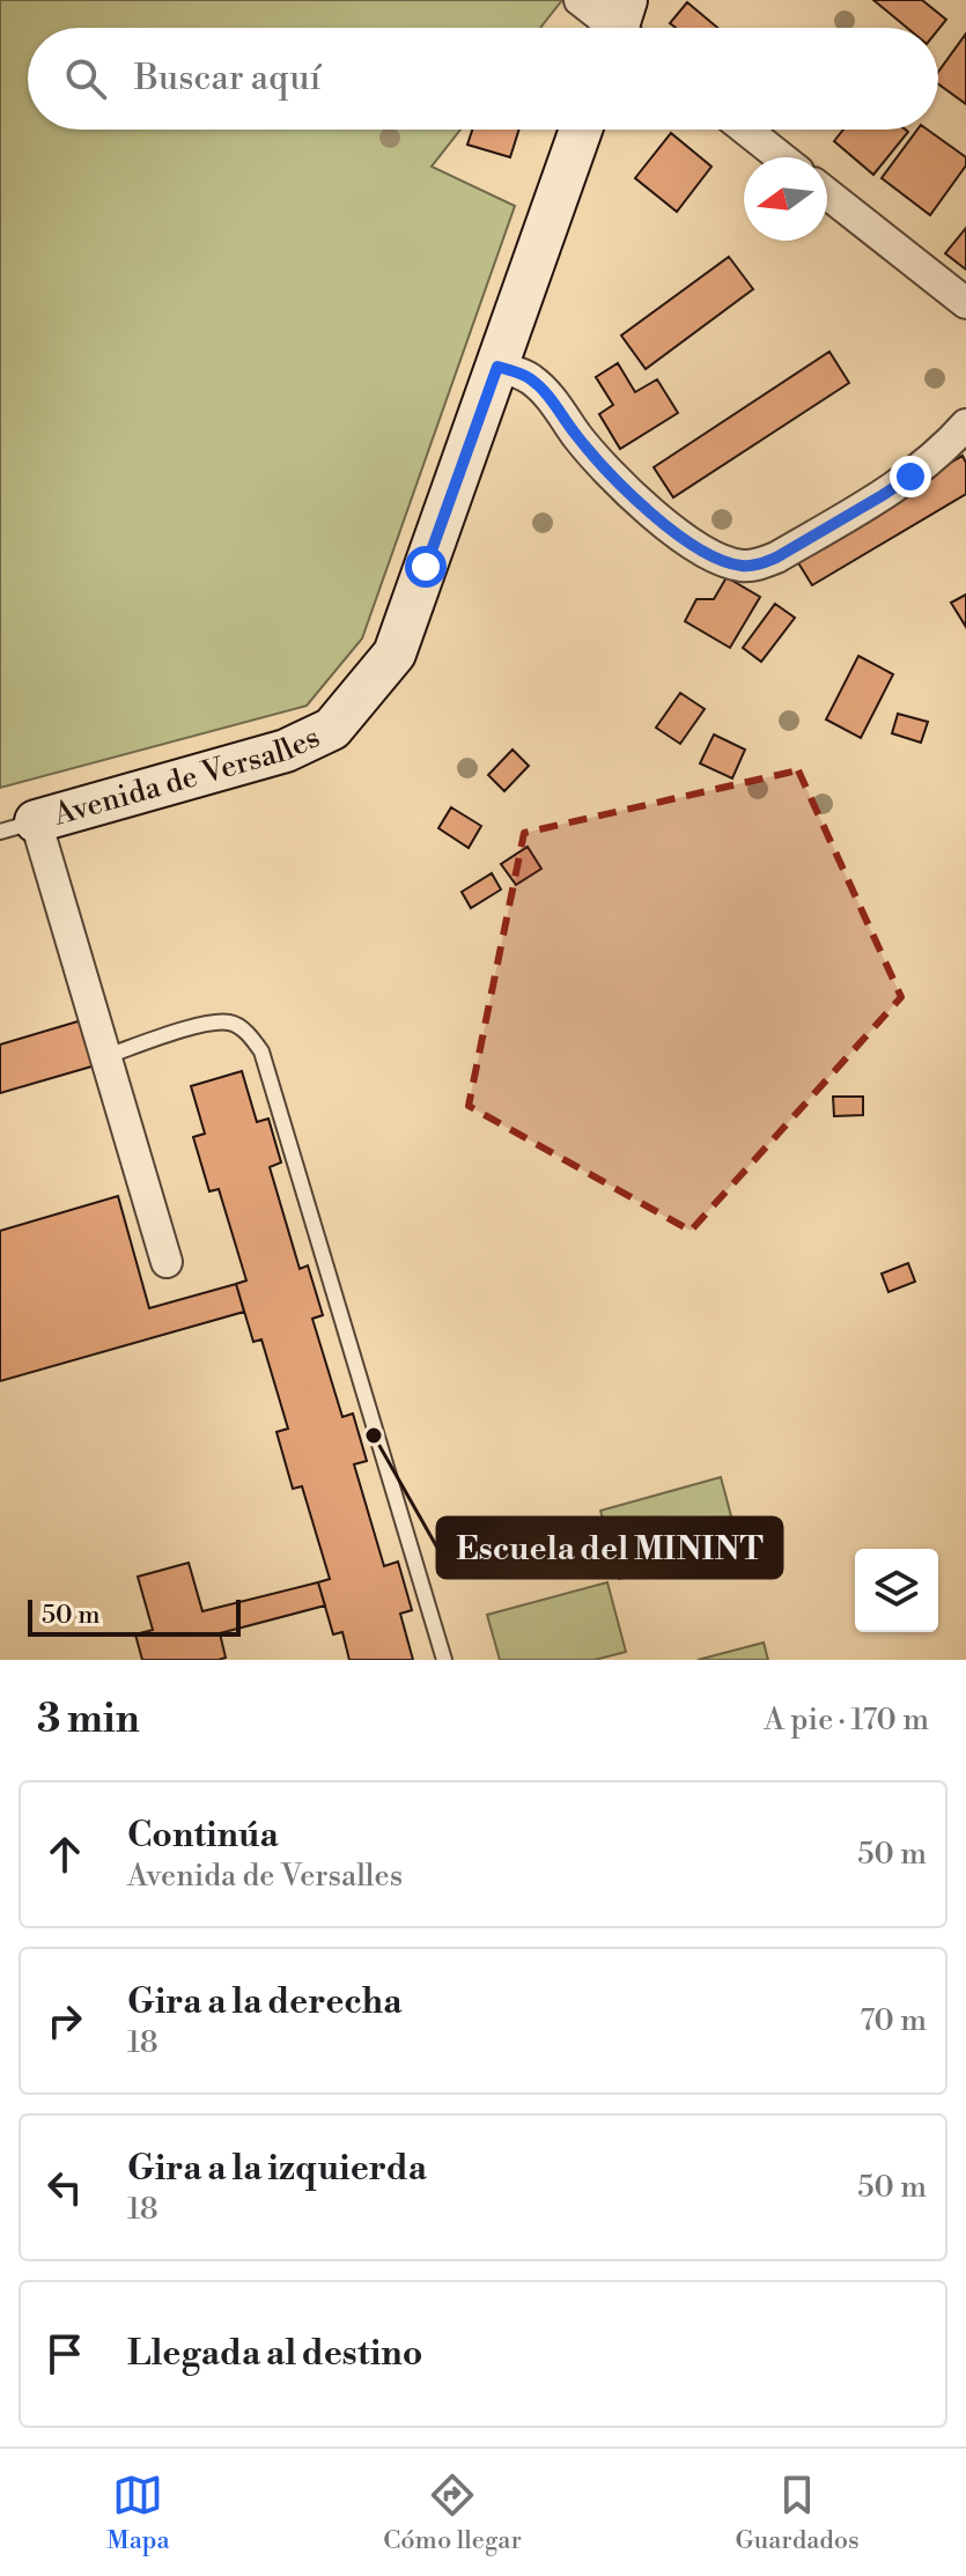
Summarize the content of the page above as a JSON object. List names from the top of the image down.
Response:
{
  "streets": {
    "street": ["Avenida de Versalles"]
  },
  "places": ["Escuela del MININT"],
  "scale_bar": "50 m",
  "north": "left",
  "page": {
    "search": "Buscar aquí",
    "scale": "50 m",
    "heading": ["3 min", "A pie · 170 m"],
    "list": [
      ["Continúa", "Avenida de Versalles", "50 m"],
      ["Gira a la derecha", "18", "70 m"],
      ["Gira a la izquierda", "18", "50 m"],
      "Llegada al destino"
    ],
    "nav": ["Mapa", "Cómo llegar", "Guardados"]
  }
}
